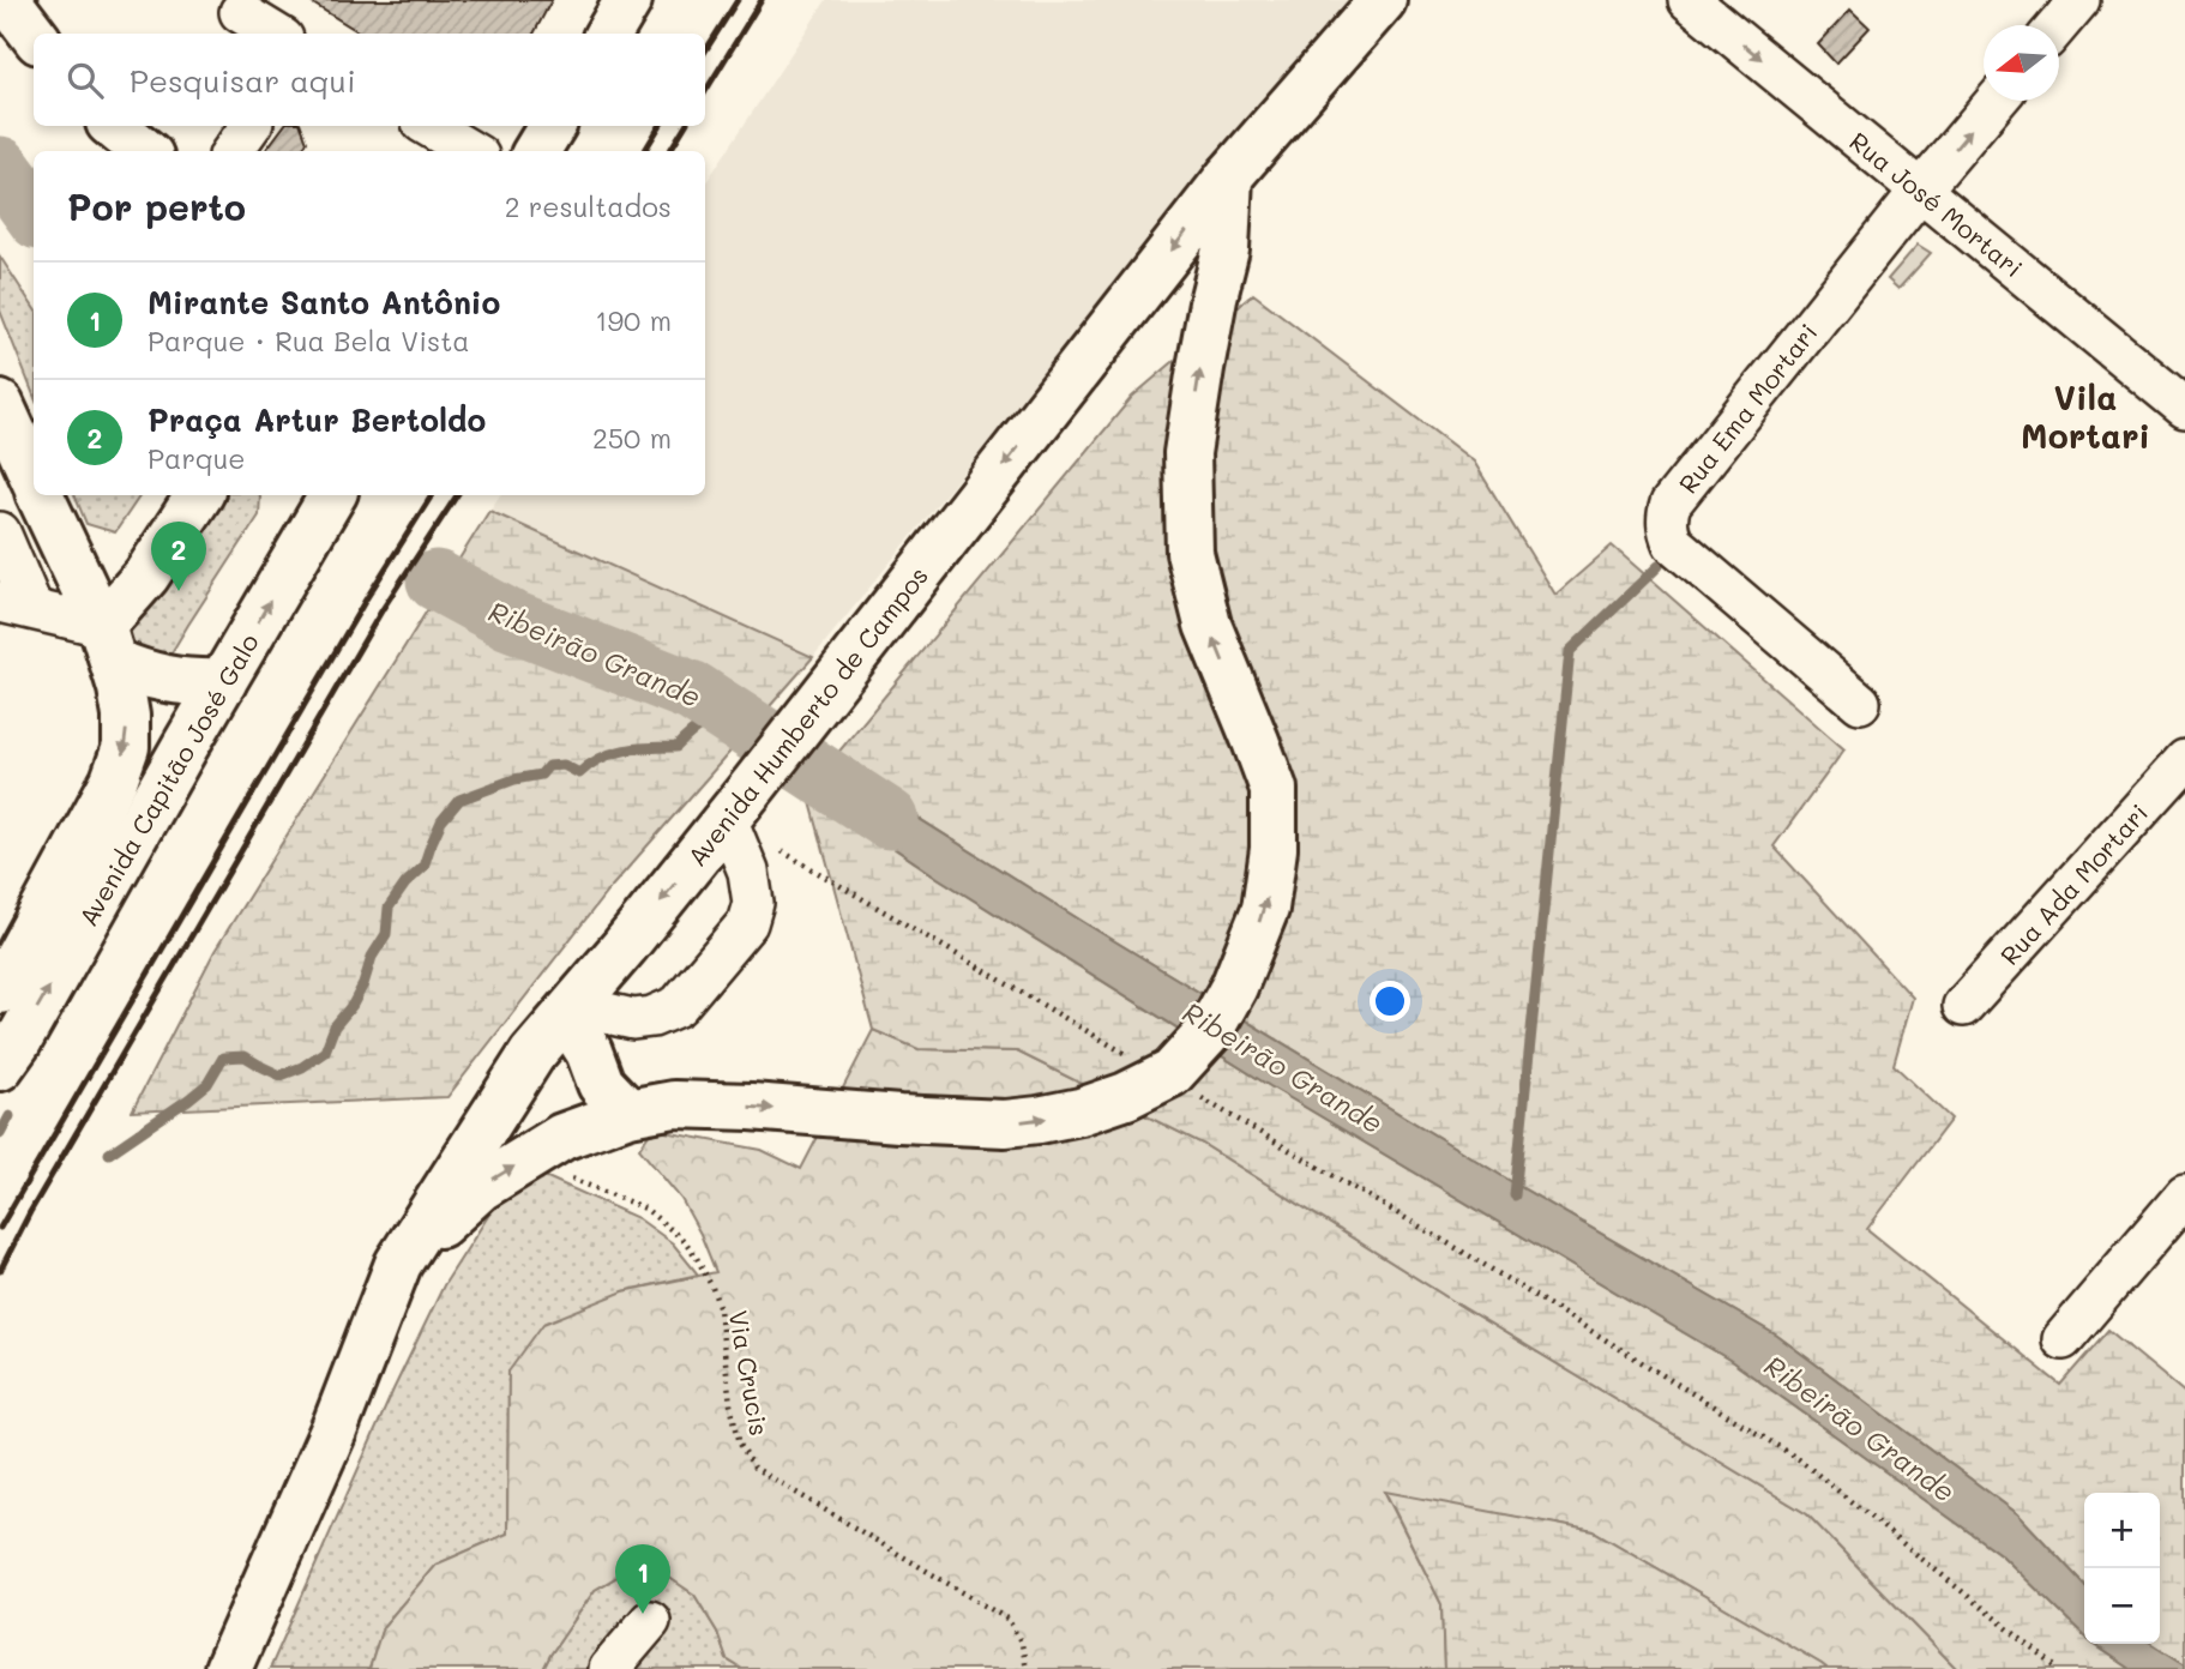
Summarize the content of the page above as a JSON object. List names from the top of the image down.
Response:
{
  "streets": {
    "main road": ["Avenida Humberto de Campos", "Avenida Capitão José Galo"],
    "street": ["Rua José Mortari", "Rua Ema Mortari", "Rua Ada Mortari"],
    "path": ["Via Crucis"]
  },
  "crossings": [
    ["Rua José Mortari", "Rua Ema Mortari"]
  ],
  "one_way": ["Rua José Mortari"],
  "districts": ["Vila Mortari"],
  "water": ["Ribeirão Grande"],
  "north": "left",
  "page": {
    "search": "Pesquisar aqui",
    "heading": ["Por perto", "2 resultados"],
    "list": [
      {
        "mark": "1",
        "name": "Mirante Santo Antônio",
        "note": "Parque · Rua Bela Vista",
        "value": "190 m"
      },
      {
        "mark": "2",
        "name": "Praça Artur Bertoldo",
        "note": "Parque",
        "value": "250 m"
      }
    ],
    "pins": ["2", "1"],
    "map_buttons": ["+", "−"]
  }
}
